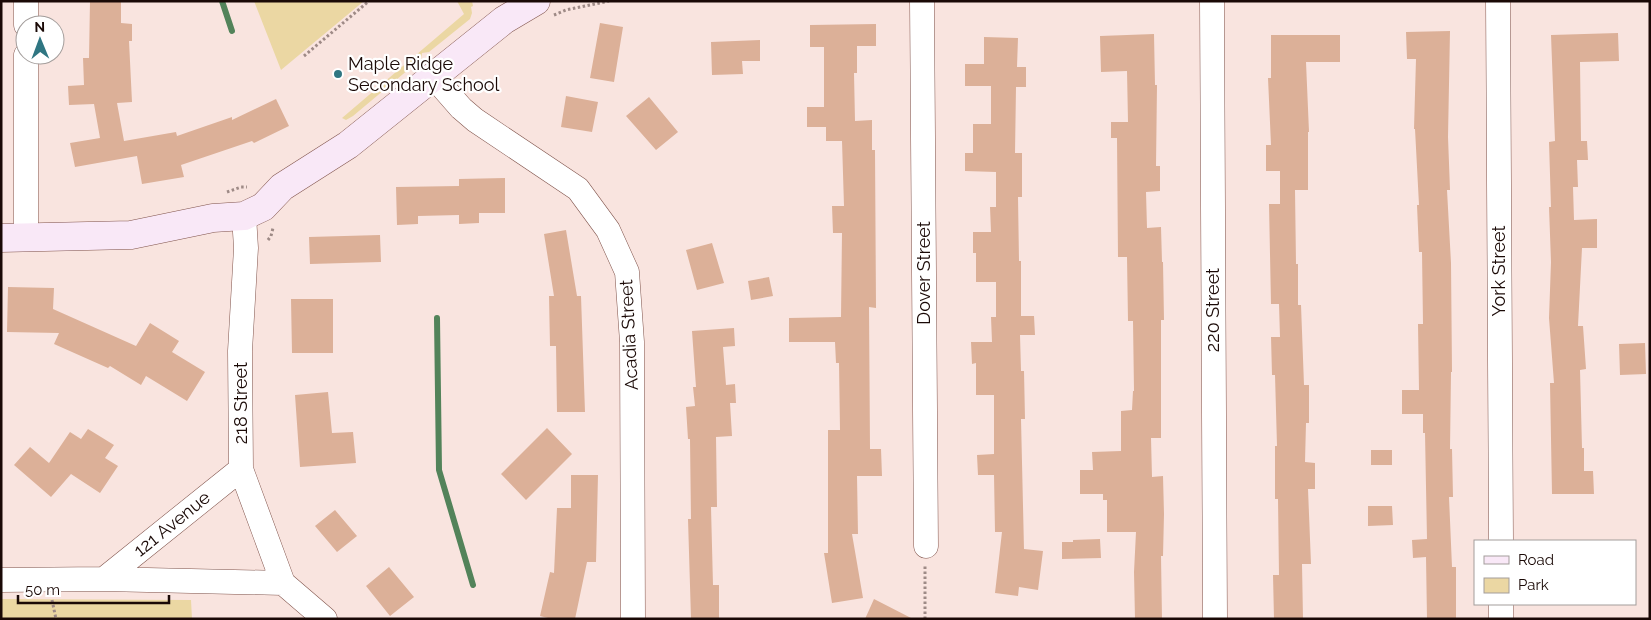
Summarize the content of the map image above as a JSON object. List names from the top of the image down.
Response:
{
  "streets": {
    "street": [
      "York Street",
      "Dover Street",
      "220 Street",
      "Acadia Street",
      "218 Street",
      "121 Avenue"
    ]
  },
  "crossings": [
    ["218 Street", "121 Avenue"]
  ],
  "places": ["Maple Ridge Secondary School"],
  "legend": ["Road", "Park"],
  "scale_bar": "50 m",
  "north": "top"
}
